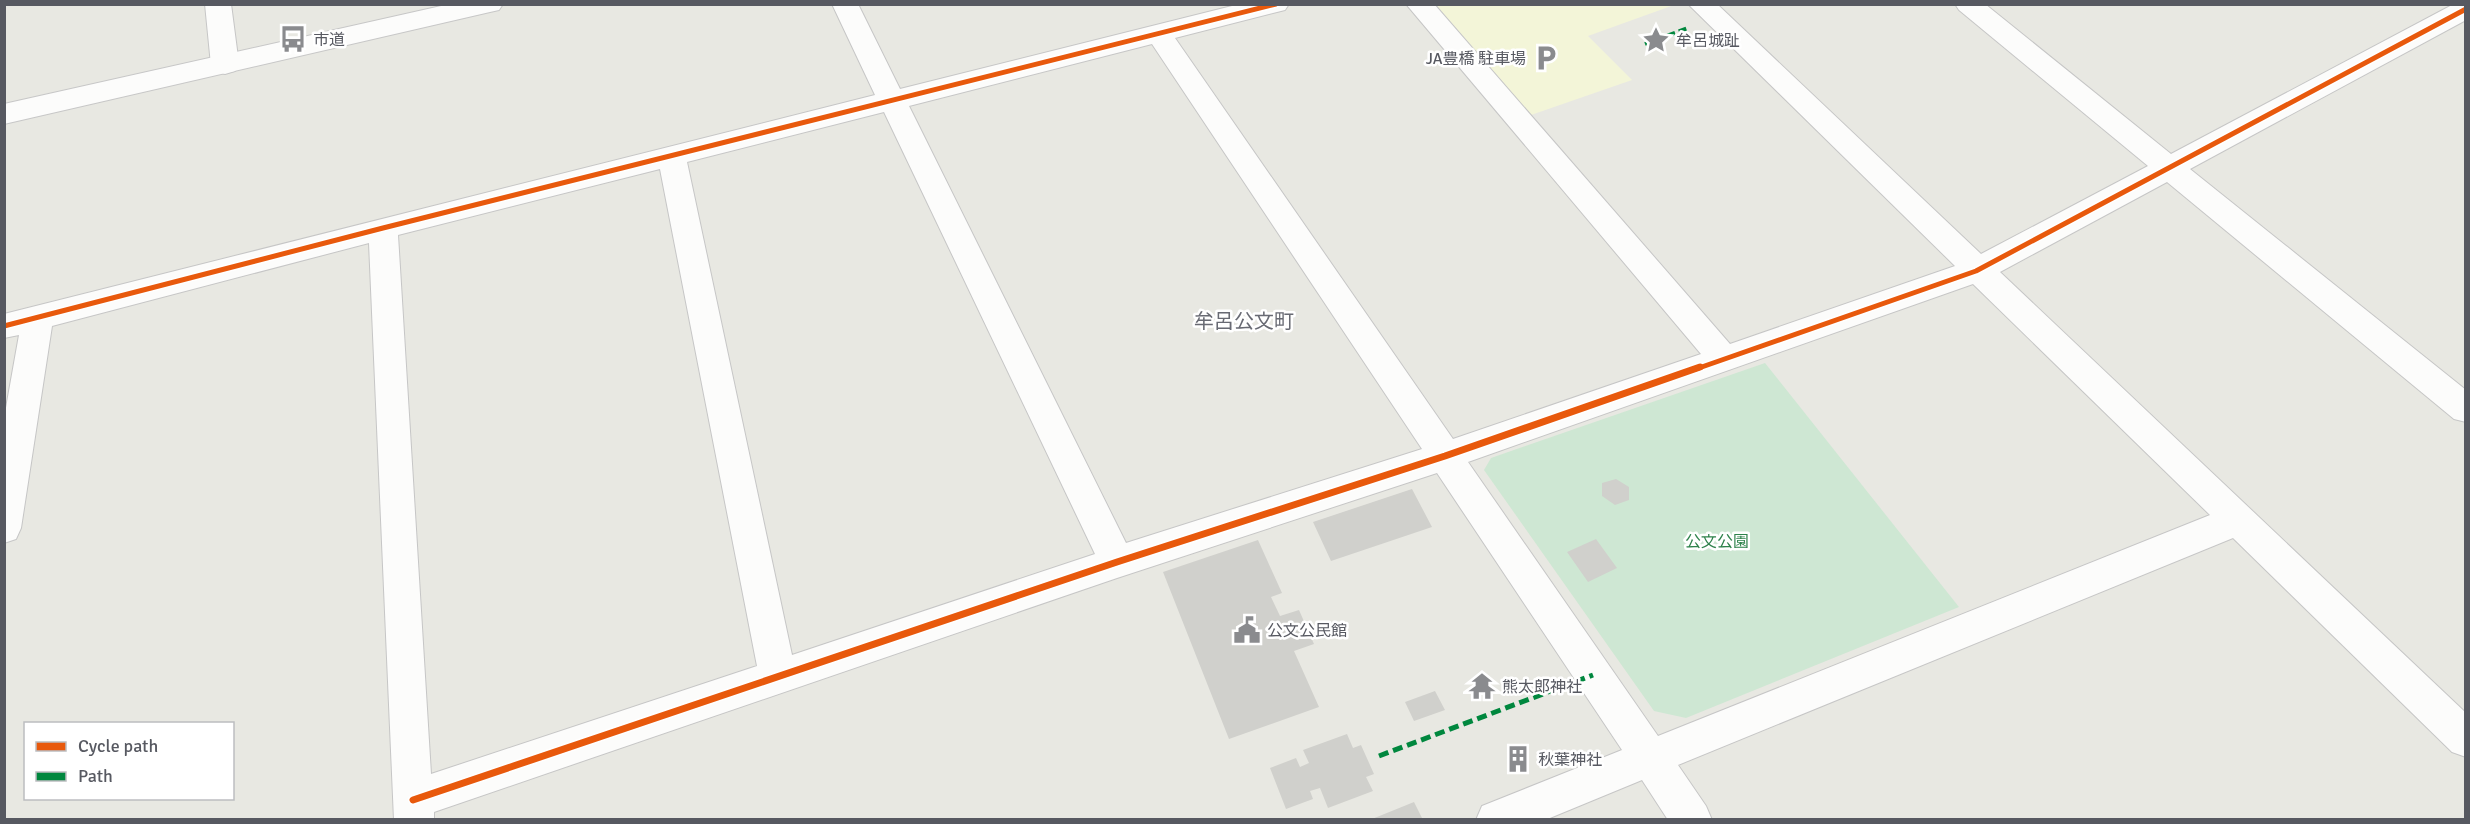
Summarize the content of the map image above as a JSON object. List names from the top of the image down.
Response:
{
  "districts": ["牟呂公文町"],
  "parks": ["公文公園"],
  "places": {
    "bus stop": ["市道"],
    "place": ["牟呂城趾"],
    "parking": ["JA豊橋 駐車場"],
    "public building": ["公文公民館"],
    "temple": ["熊太郎神社"],
    "building": ["秋葉神社"]
  },
  "legend": ["Cycle path", "Path"]
}
